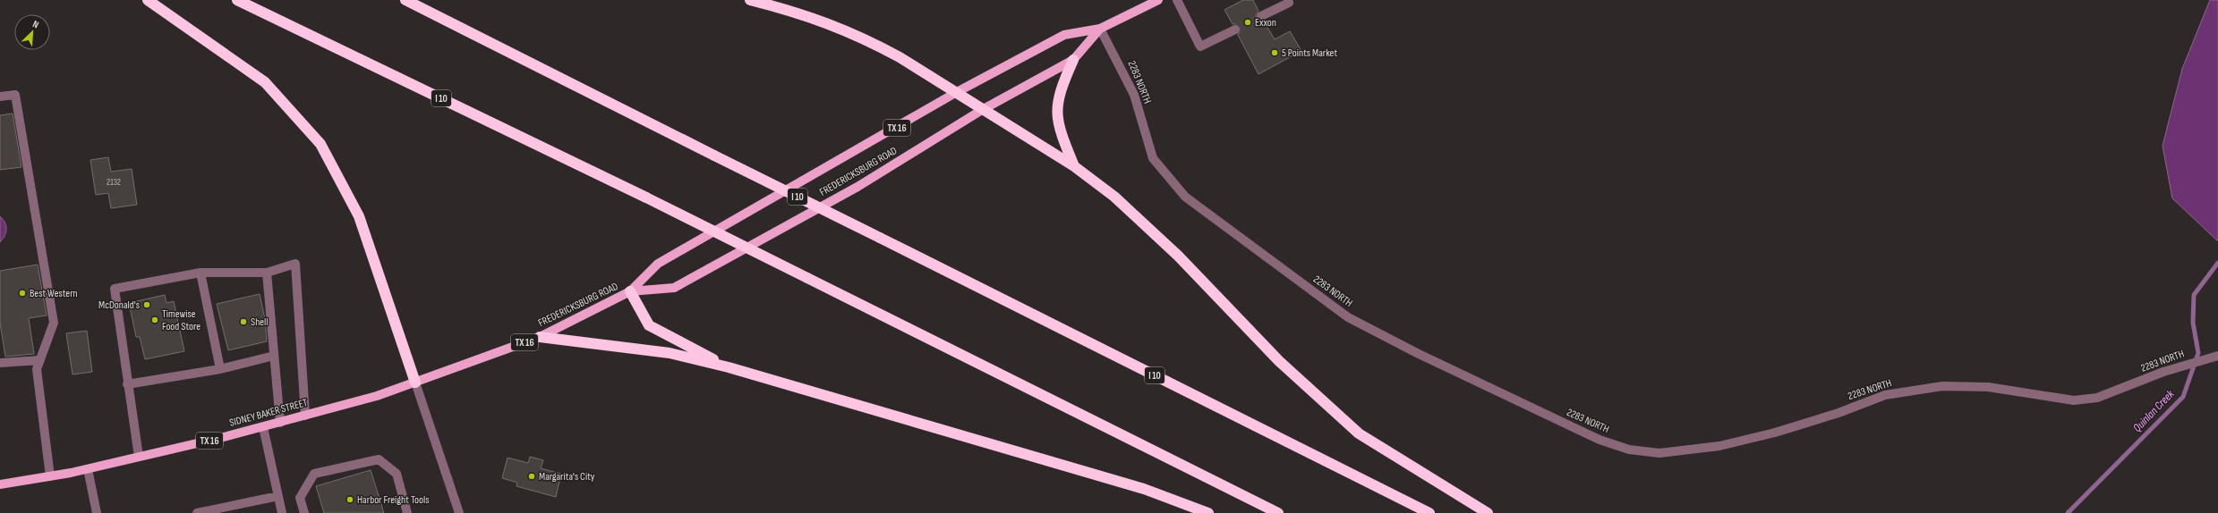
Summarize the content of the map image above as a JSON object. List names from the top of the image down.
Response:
{
  "streets": {
    "highway": ["I 10"],
    "main road": ["TX 16", "FREDERICKSBURG ROAD", "SIDNEY BAKER STREET"],
    "lane": ["2283 NORTH"]
  },
  "crossings": [
    ["2283 NORTH", "FREDERICKSBURG ROAD"],
    ["FREDERICKSBURG ROAD", "SIDNEY BAKER STREET"]
  ],
  "water": ["Quinlan Creek"],
  "places": [
    "Exxon",
    "5 Points Market",
    "Best Western",
    "McDonald's",
    "Timewise Food Store",
    "Shell",
    "Margarita's City",
    "Harbor Freight Tools"
  ],
  "house_numbers": ["2132"],
  "north": "top right"
}
